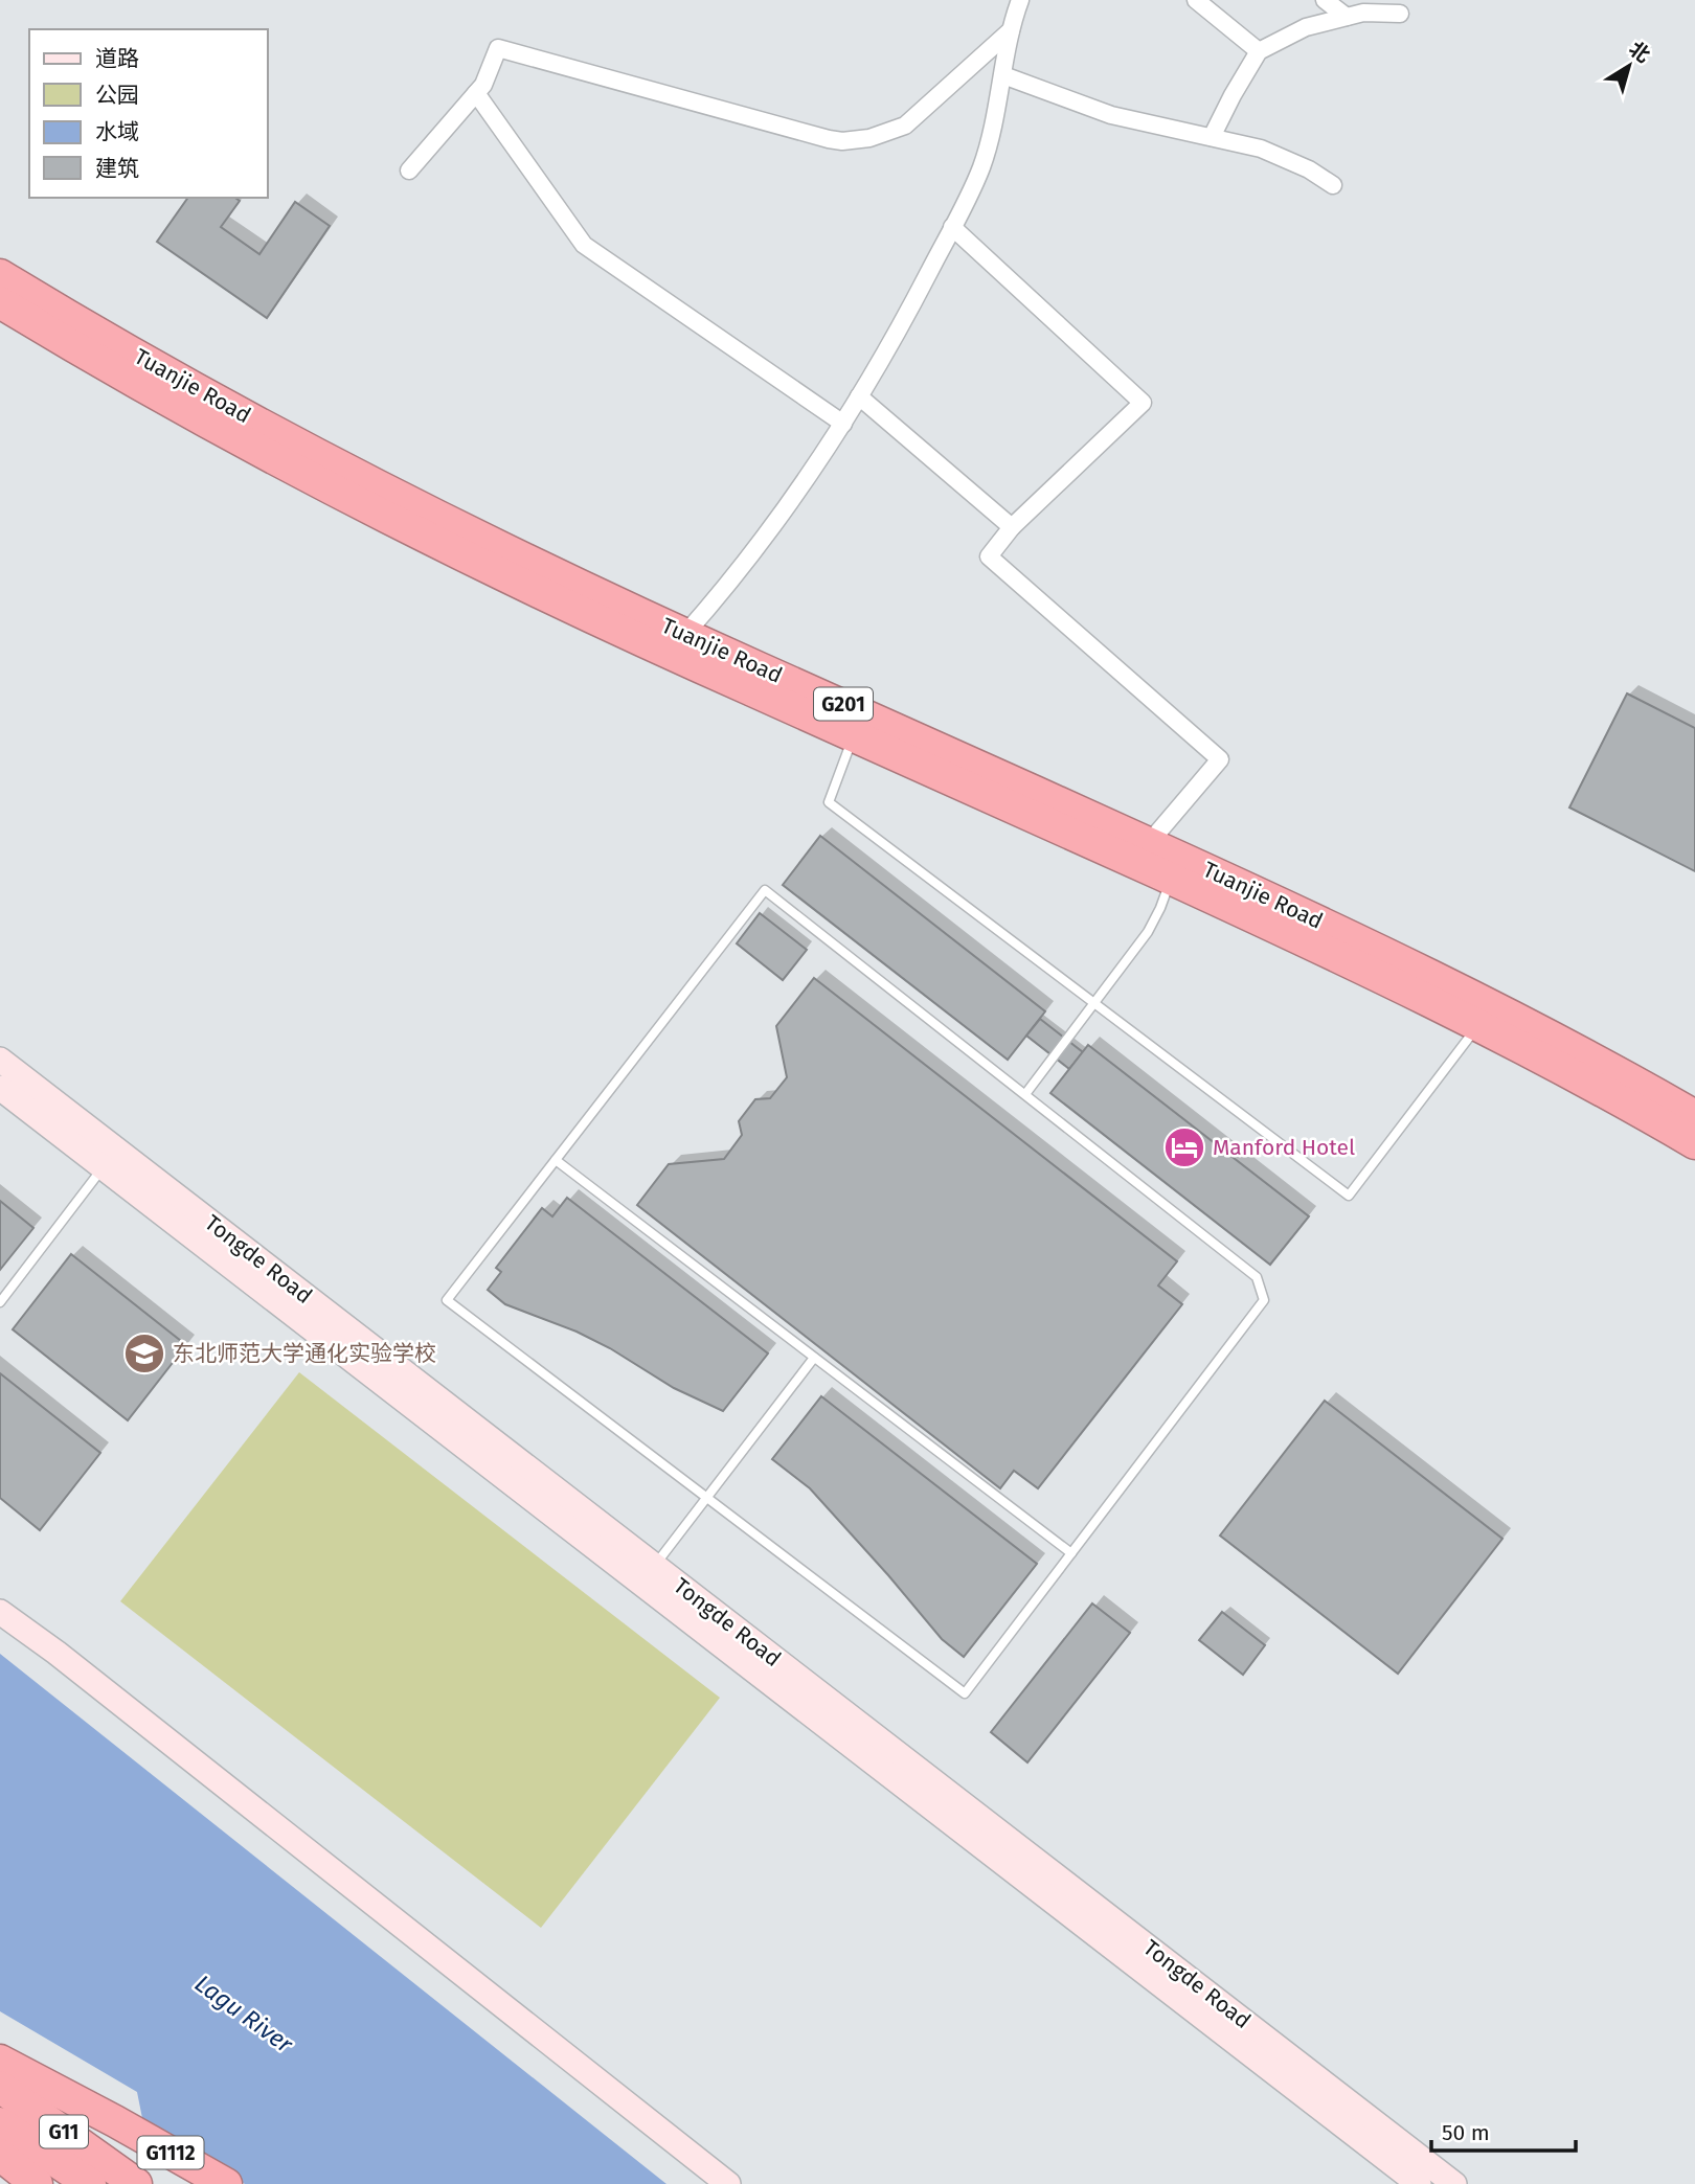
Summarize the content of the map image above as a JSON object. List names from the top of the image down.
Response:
{
  "streets": {
    "highway": [
      "Tuanjie Road",
      "G201",
      "G11",
      "G1112"
    ],
    "main road": ["Tongde Road"]
  },
  "water": ["Lagu River"],
  "places": {
    "hotel": ["Manford Hotel"],
    "school or university": ["东北师范大学通化实验学校"]
  },
  "legend": [
    "道路",
    "公园",
    "水域",
    "建筑"
  ],
  "scale_bar": "50 m",
  "north": "top right"
}
